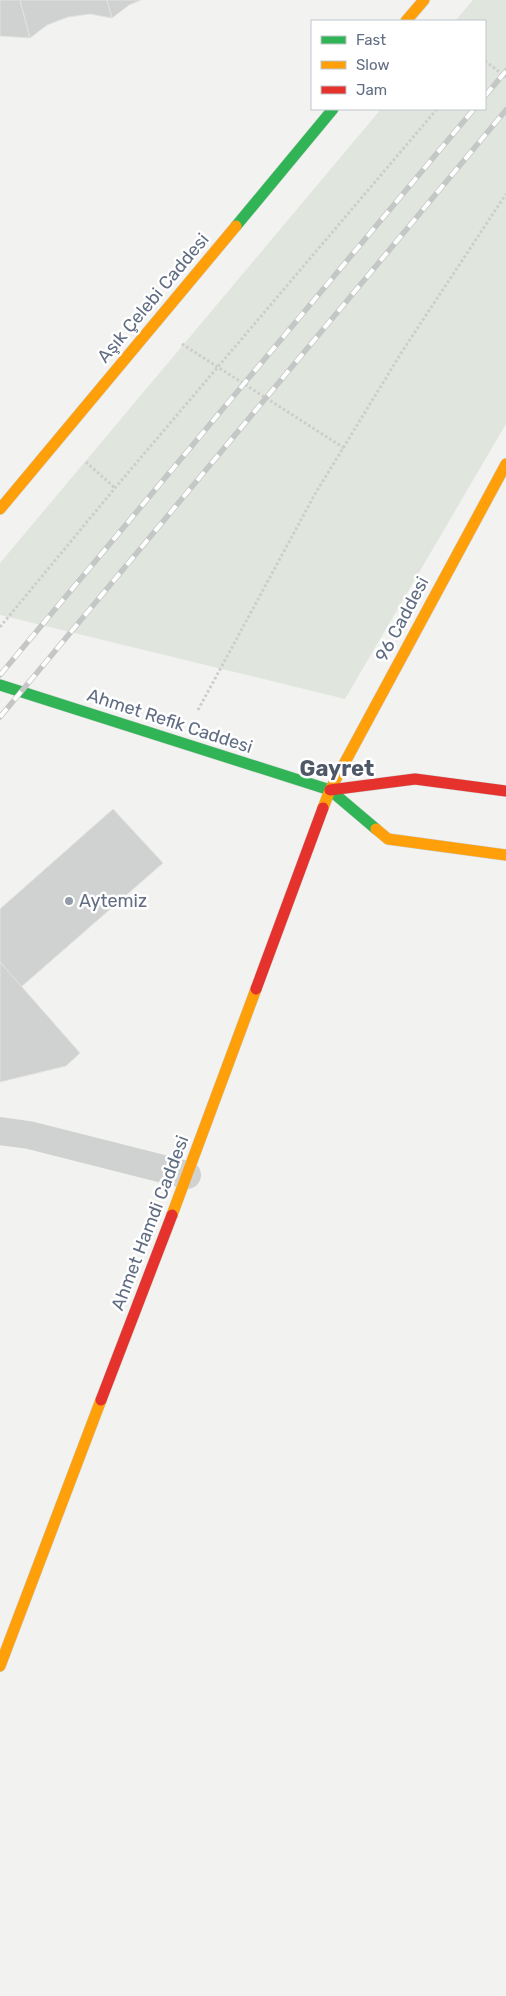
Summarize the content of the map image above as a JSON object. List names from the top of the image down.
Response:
{
  "streets": {
    "street": [
      "Aşık Çelebi Caddesi",
      "96 Caddesi",
      "Ahmet Refik Caddesi",
      "Ahmet Hamdi Caddesi"
    ]
  },
  "crossings": [
    ["96 Caddesi", "Ahmet Refik Caddesi"],
    ["96 Caddesi", "Ahmet Hamdi Caddesi"],
    ["Ahmet Refik Caddesi", "Ahmet Hamdi Caddesi"]
  ],
  "districts": ["Gayret"],
  "places": ["Aytemiz"],
  "legend": ["Fast", "Slow", "Jam"]
}
